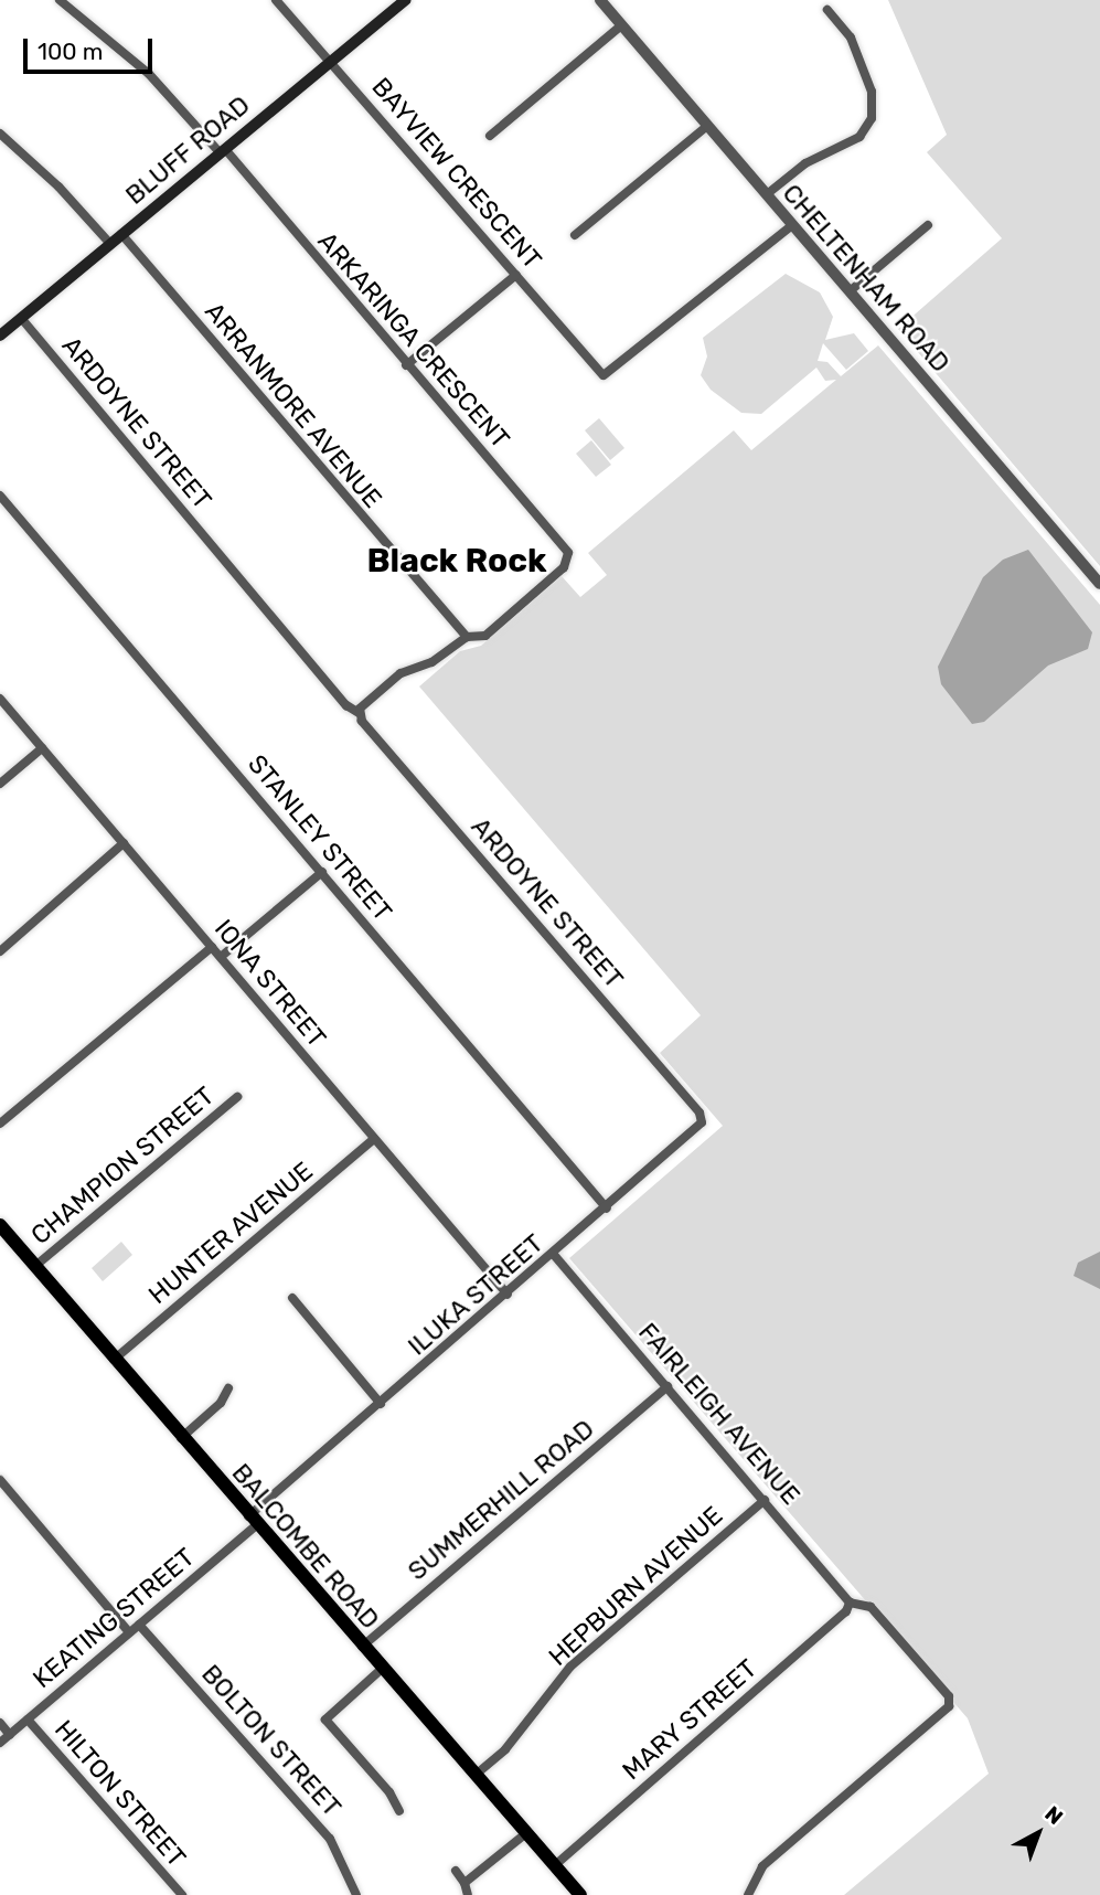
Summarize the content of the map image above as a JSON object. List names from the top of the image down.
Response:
{
  "streets": {
    "main road": ["BLUFF ROAD", "BALCOMBE ROAD"],
    "street": [
      "BAYVIEW CRESCENT",
      "CHELTENHAM ROAD",
      "ARKARINGA CRESCENT",
      "ARRANMORE AVENUE",
      "ARDOYNE STREET",
      "STANLEY STREET",
      "IONA STREET",
      "CHAMPION STREET",
      "HUNTER AVENUE",
      "ILUKA STREET",
      "FAIRLEIGH AVENUE",
      "SUMMERHILL ROAD",
      "HEPBURN AVENUE",
      "KEATING STREET",
      "MARY STREET",
      "BOLTON STREET",
      "HILTON STREET"
    ]
  },
  "crossings": [
    ["BLUFF ROAD", "BAYVIEW CRESCENT"],
    ["BLUFF ROAD", "ARKARINGA CRESCENT"],
    ["BLUFF ROAD", "ARRANMORE AVENUE"],
    ["BLUFF ROAD", "ARDOYNE STREET"],
    ["BAYVIEW CRESCENT", "CHELTENHAM ROAD"],
    ["ARKARINGA CRESCENT", "ARRANMORE AVENUE"],
    ["ARDOYNE STREET", "ILUKA STREET"],
    ["STANLEY STREET", "ILUKA STREET"],
    ["IONA STREET", "HUNTER AVENUE"],
    ["IONA STREET", "ILUKA STREET"],
    ["CHAMPION STREET", "BALCOMBE ROAD"],
    ["HUNTER AVENUE", "BALCOMBE ROAD"],
    ["ILUKA STREET", "FAIRLEIGH AVENUE"],
    ["ILUKA STREET", "BALCOMBE ROAD"],
    ["ILUKA STREET", "KEATING STREET"],
    ["FAIRLEIGH AVENUE", "SUMMERHILL ROAD"],
    ["FAIRLEIGH AVENUE", "HEPBURN AVENUE"],
    ["FAIRLEIGH AVENUE", "MARY STREET"],
    ["SUMMERHILL ROAD", "BALCOMBE ROAD"],
    ["BALCOMBE ROAD", "HEPBURN AVENUE"],
    ["BALCOMBE ROAD", "KEATING STREET"],
    ["BALCOMBE ROAD", "MARY STREET"],
    ["KEATING STREET", "BOLTON STREET"],
    ["KEATING STREET", "HILTON STREET"]
  ],
  "districts": ["Black Rock"],
  "scale_bar": "100 m",
  "north": "top right"
}
